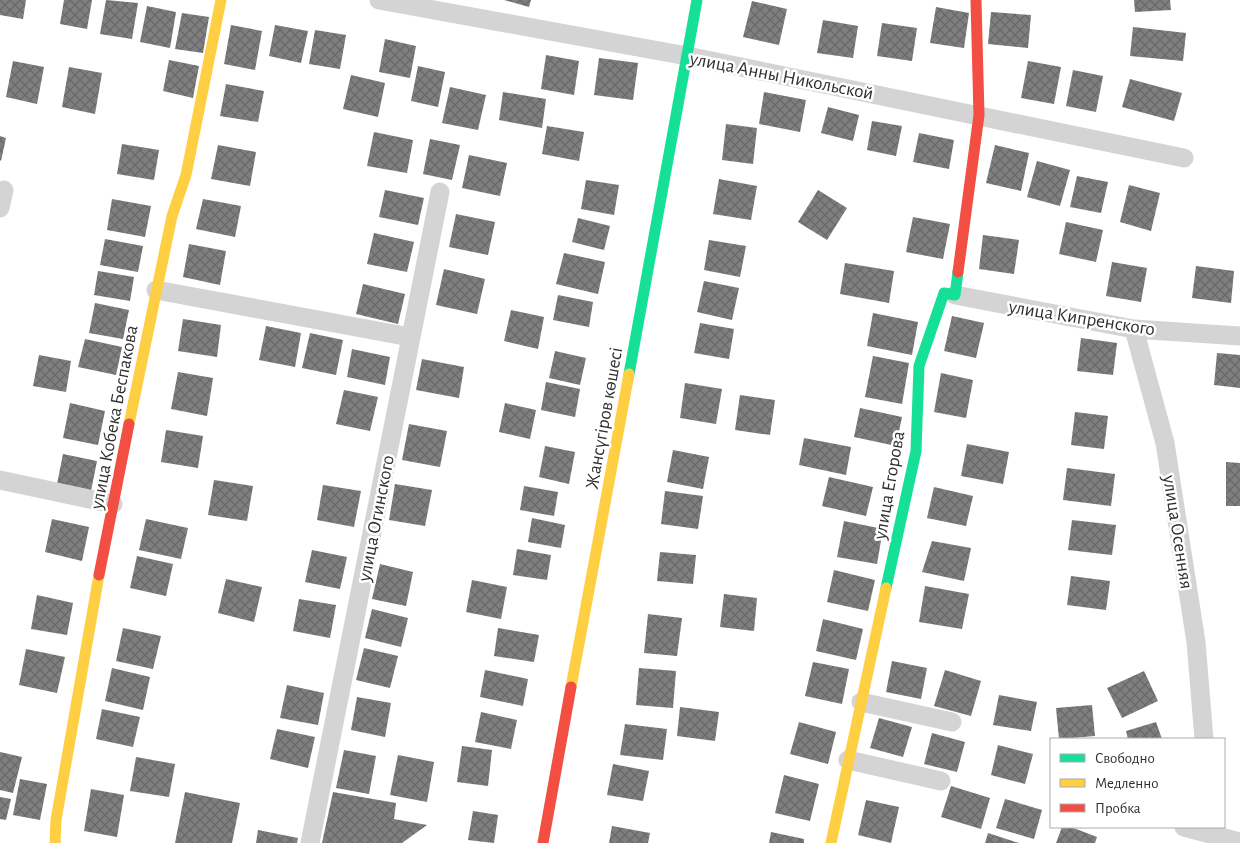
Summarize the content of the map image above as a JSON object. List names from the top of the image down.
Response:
{
  "streets": {
    "street": [
      "улица Анны Никольской",
      "улица Кипренского",
      "улица Кобека Беспакова",
      "Жансүгіров көшесі",
      "улица Егорова",
      "улица Огинского",
      "улица Осенняя"
    ]
  },
  "crossings": [
    ["улица Анны Никольской", "Жансүгіров көшесі"],
    ["улица Кипренского", "улица Егорова"],
    ["улица Кипренского", "улица Осенняя"]
  ],
  "legend": ["Свободно", "Медленно", "Пробка"]
}
